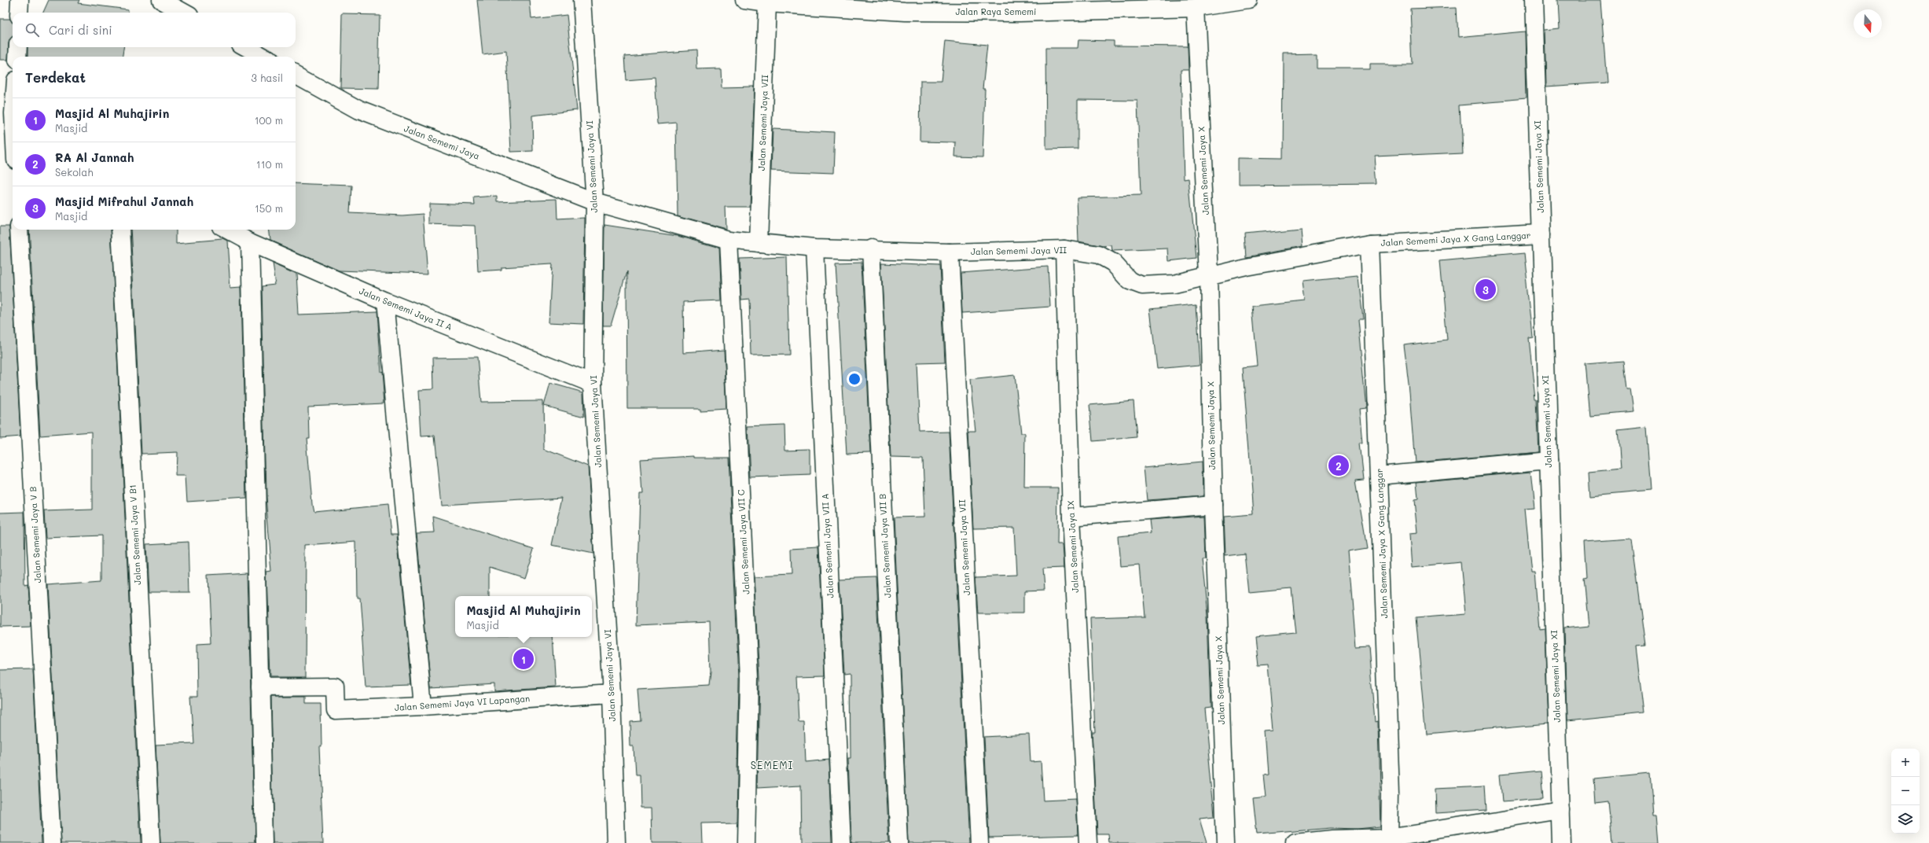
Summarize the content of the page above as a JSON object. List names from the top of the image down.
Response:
{
  "streets": {
    "street": [
      "Jalan Raya Sememi",
      "Jalan Sememi Jaya VII",
      "Jalan Sememi Jaya",
      "Jalan Sememi Jaya VI",
      "Jalan Sememi Jaya XI",
      "Jalan Sememi Jaya X",
      "Jalan Sememi Jaya X Gang Langgar",
      "Jalan Sememi Jaya II A",
      "Jalan Sememi Jaya V B",
      "Jalan Sememi Jaya V B1",
      "Jalan Sememi Jaya VII C",
      "Jalan Sememi Jaya VII A",
      "Jalan Sememi Jaya VII B",
      "Jalan Sememi Jaya IX",
      "Jalan Sememi Jaya VI Lapangan"
    ]
  },
  "crossings": [
    ["Jalan Raya Sememi", "Jalan Sememi Jaya VII"],
    ["Jalan Raya Sememi", "Jalan Sememi Jaya X"],
    ["Jalan Sememi Jaya VII", "Jalan Sememi Jaya"],
    ["Jalan Sememi Jaya VII", "Jalan Sememi Jaya X"],
    ["Jalan Sememi Jaya VII", "Jalan Sememi Jaya X Gang Langgar"],
    ["Jalan Sememi Jaya VII", "Jalan Sememi Jaya VII C"],
    ["Jalan Sememi Jaya VII", "Jalan Sememi Jaya VII A"],
    ["Jalan Sememi Jaya VII", "Jalan Sememi Jaya VII B"],
    ["Jalan Sememi Jaya VII", "Jalan Sememi Jaya IX"],
    ["Jalan Sememi Jaya", "Jalan Sememi Jaya VI"],
    ["Jalan Sememi Jaya", "Jalan Sememi Jaya VII C"],
    ["Jalan Sememi Jaya VI", "Jalan Sememi Jaya II A"],
    ["Jalan Sememi Jaya VI", "Jalan Sememi Jaya VI Lapangan"],
    ["Jalan Sememi Jaya XI", "Jalan Sememi Jaya X Gang Langgar"],
    ["Jalan Sememi Jaya X", "Jalan Sememi Jaya X Gang Langgar"]
  ],
  "districts": ["SEMEMI"],
  "north": "bottom",
  "page": {
    "search": "Cari di sini",
    "heading": ["Terdekat", "3 hasil"],
    "list": [
      {
        "mark": "1",
        "name": "Masjid Al Muhajirin",
        "note": "Masjid",
        "value": "100 m"
      },
      {
        "mark": "2",
        "name": "RA Al Jannah",
        "note": "Sekolah",
        "value": "110 m"
      },
      {
        "mark": "3",
        "name": "Masjid Mifrahul Jannah",
        "note": "Masjid",
        "value": "150 m"
      }
    ],
    "pins": ["3", "2", "1"],
    "popup": ["Masjid Al Muhajirin", "Masjid"],
    "map_buttons": ["+", "−"]
  }
}
